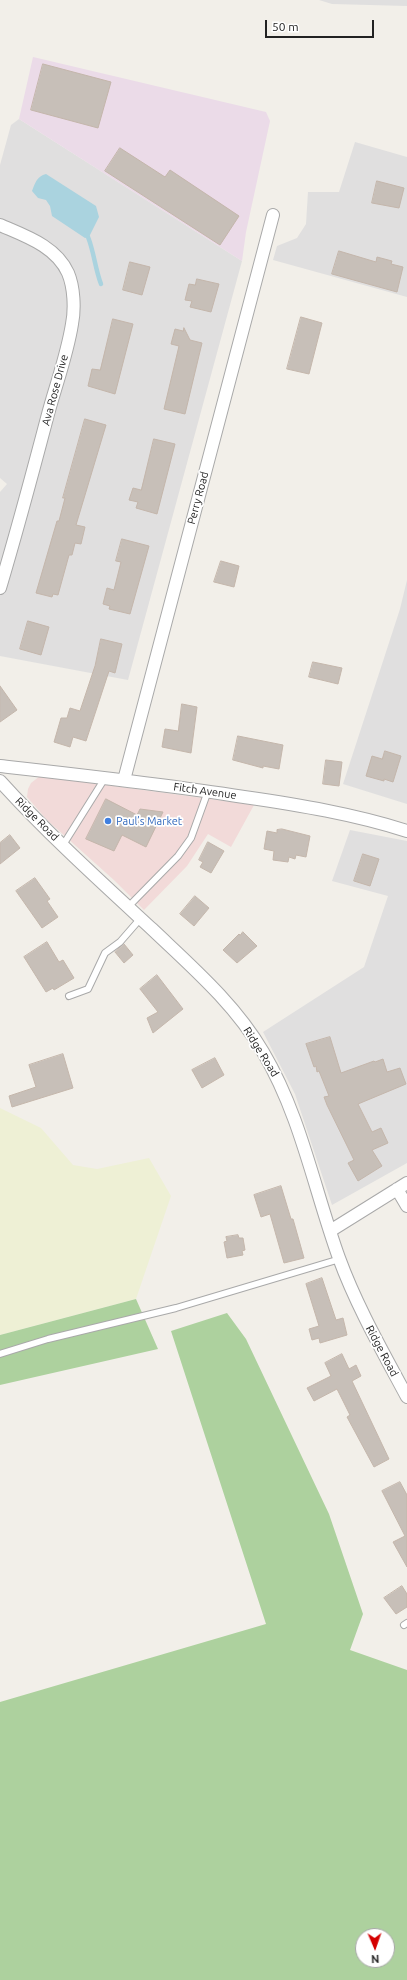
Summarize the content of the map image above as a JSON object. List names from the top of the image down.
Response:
{
  "streets": {
    "street": [
      "Ava Rose Drive",
      "Perry Road",
      "Fitch Avenue",
      "Ridge Road"
    ]
  },
  "crossings": [
    ["Perry Road", "Fitch Avenue"]
  ],
  "places": ["Paul’s Market"],
  "scale_bar": "50 m",
  "north": "bottom"
}
